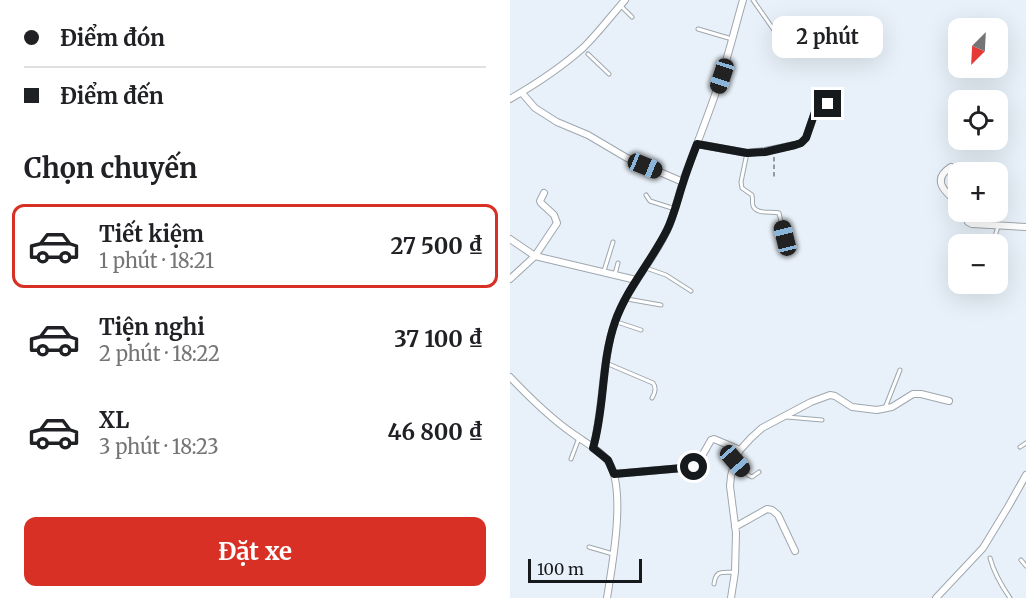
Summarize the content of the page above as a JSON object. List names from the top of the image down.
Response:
{
  "scale_bar": "100 m",
  "north": "bottom left",
  "page": {
    "banner": ["Điểm đón", "Điểm đến"],
    "bubble": "2 phút",
    "map_buttons": ["+", "−"],
    "heading": "Chọn chuyến",
    "list": [
      {
        "name": "Tiết kiệm",
        "note": "1 phút · 18:21",
        "value": "27 500 ₫"
      },
      {
        "name": "Tiện nghi",
        "note": "2 phút · 18:22",
        "value": "37 100 ₫"
      },
      {
        "name": "XL",
        "note": "3 phút · 18:23",
        "value": "46 800 ₫"
      }
    ],
    "buttons": "Đặt xe",
    "scale": "100 m"
  }
}
